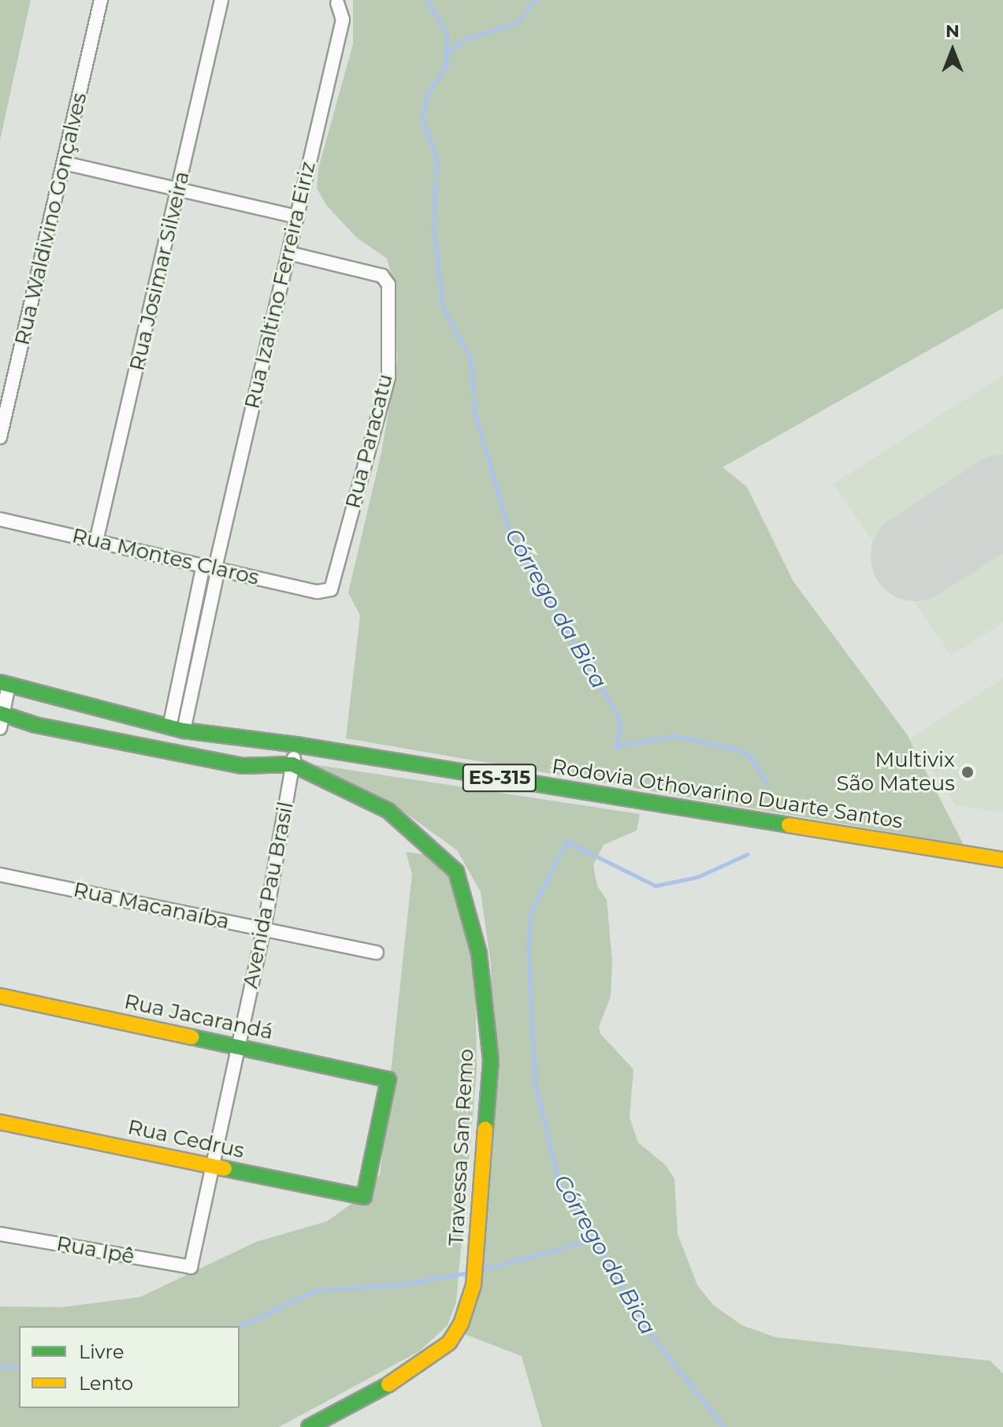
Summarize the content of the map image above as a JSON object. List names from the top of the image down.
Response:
{
  "streets": {
    "street": [
      "Rua Waldivino Gonçalves",
      "Rua Josimar Silveira",
      "Rua Izaltino Ferreira Eiriz",
      "Rua Paracatu",
      "Rua Montes Claros",
      "ES-315",
      "Rodovia Othovarino Duarte Santos",
      "Avenida Pau Brasil",
      "Rua Macanaíba",
      "Rua Jacarandá",
      "Rua Cedrus",
      "Travessa San Remo",
      "Rua Ipê"
    ]
  },
  "crossings": [
    ["Rua Josimar Silveira", "Rua Montes Claros"],
    ["Rua Izaltino Ferreira Eiriz", "Rua Paracatu"],
    ["Rua Izaltino Ferreira Eiriz", "Rua Montes Claros"],
    ["Rua Izaltino Ferreira Eiriz", "Rodovia Othovarino Duarte Santos"],
    ["Rua Paracatu", "Rua Montes Claros"],
    ["Rodovia Othovarino Duarte Santos", "Avenida Pau Brasil"],
    ["Avenida Pau Brasil", "Rua Macanaíba"],
    ["Avenida Pau Brasil", "Rua Jacarandá"],
    ["Avenida Pau Brasil", "Rua Cedrus"],
    ["Avenida Pau Brasil", "Travessa San Remo"],
    ["Avenida Pau Brasil", "Rua Ipê"],
    ["Rua Jacarandá", "Rua Cedrus"]
  ],
  "water": ["Córrego da Bica"],
  "places": ["Multivix São Mateus"],
  "legend": ["Livre", "Lento"],
  "north": "top"
}
